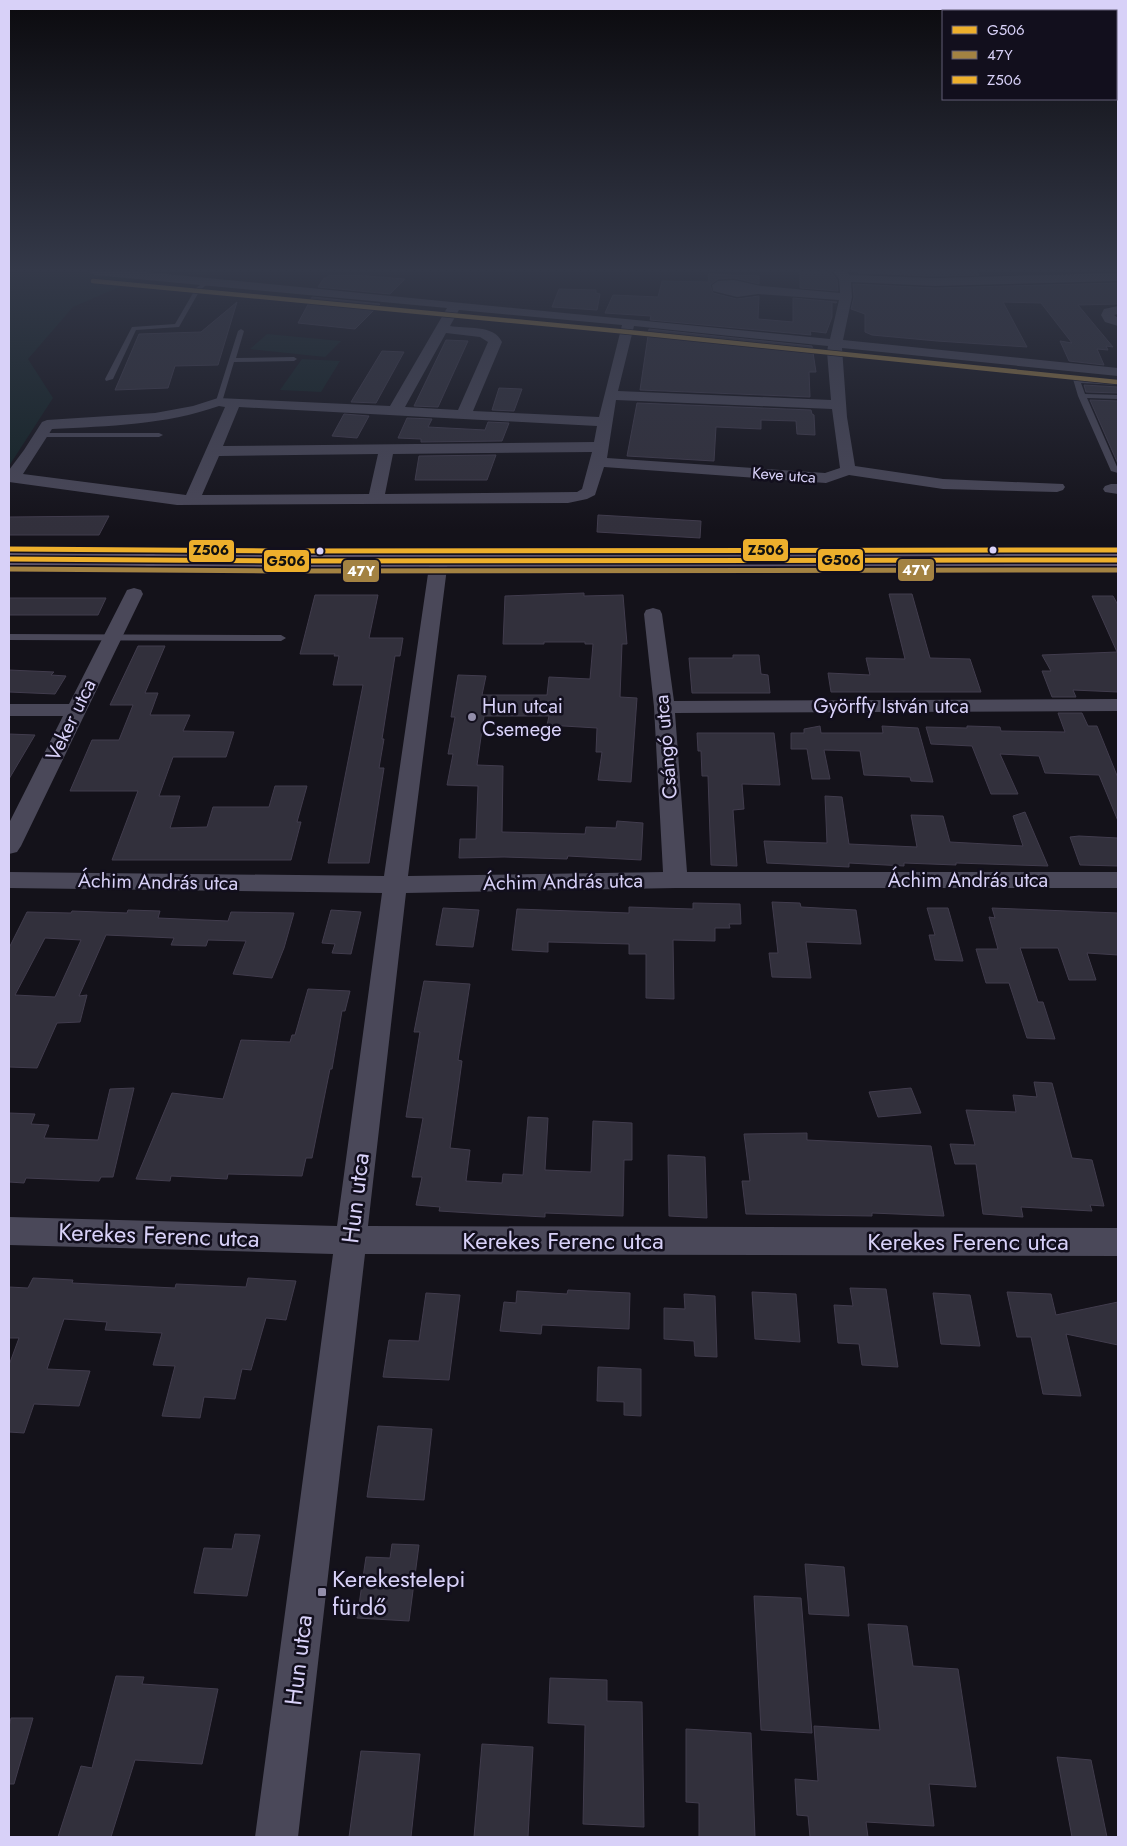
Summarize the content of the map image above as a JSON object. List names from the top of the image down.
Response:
{
  "streets": {
    "street": [
      "Keve utca",
      "Györffy István utca",
      "Veker utca",
      "Csángó utca",
      "Áchim András utca",
      "Hun utca",
      "Kerekes Ferenc utca"
    ]
  },
  "crossings": [
    ["Györffy István utca", "Csángó utca"],
    ["Csángó utca", "Áchim András utca"],
    ["Áchim András utca", "Hun utca"],
    ["Hun utca", "Kerekes Ferenc utca"]
  ],
  "places": {
    "other": ["Hun utcai Csemege"],
    "transit": ["Kerekestelepi fürdő"]
  },
  "lines": ["transit line 47Y", "transit line Z506", "transit line G506"],
  "legend": ["G506", "47Y", "Z506"]
}
